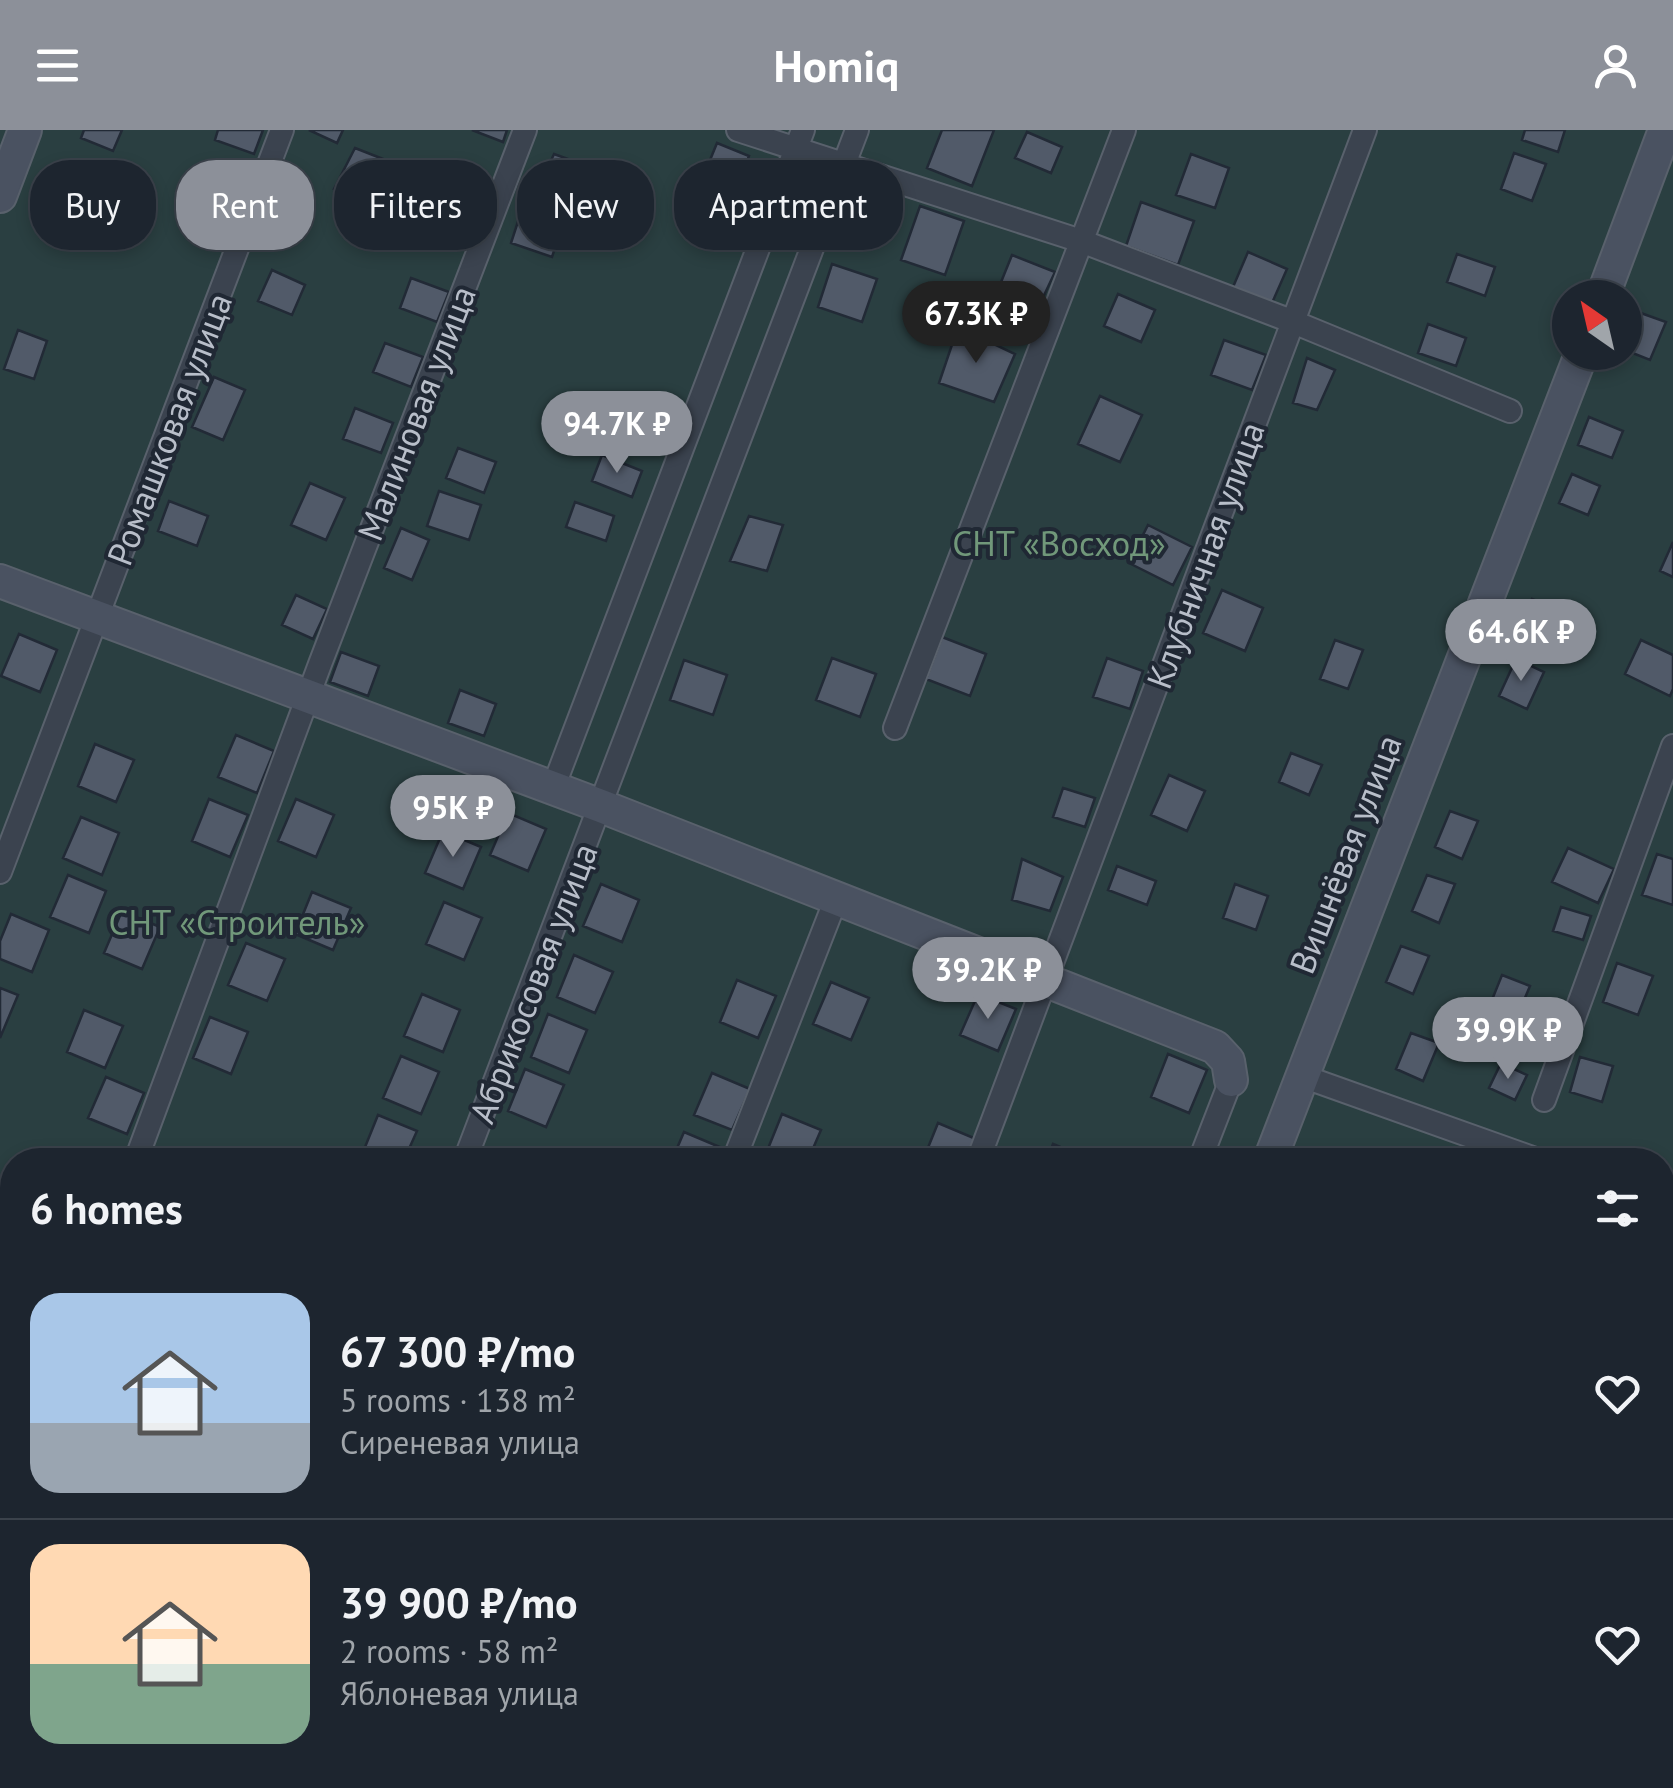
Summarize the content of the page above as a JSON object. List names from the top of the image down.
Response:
{
  "streets": {
    "street": [
      "Малиновая улица",
      "Ромашковая улица",
      "Клубничная улица",
      "Вишнёвая улица",
      "Абрикосовая улица"
    ]
  },
  "parks": ["СНТ «Восход»", "СНТ «Строитель»"],
  "north": "top left",
  "page": {
    "header": "Homiq",
    "chip": [
      "Buy",
      "Rent",
      "Filters",
      "New",
      "Apartment"
    ],
    "price": [
      "67.3K ₽",
      "94.7K ₽",
      "64.6K ₽",
      "95K ₽",
      "39.2K ₽",
      "39.9K ₽"
    ],
    "heading": "6 homes",
    "list": [
      {
        "name": "67 300 ₽/mo",
        "note": "5 rooms · 138 m² · Сиреневая улица"
      },
      {
        "name": "39 900 ₽/mo",
        "note": "2 rooms · 58 m² · Яблоневая улица"
      }
    ]
  }
}
